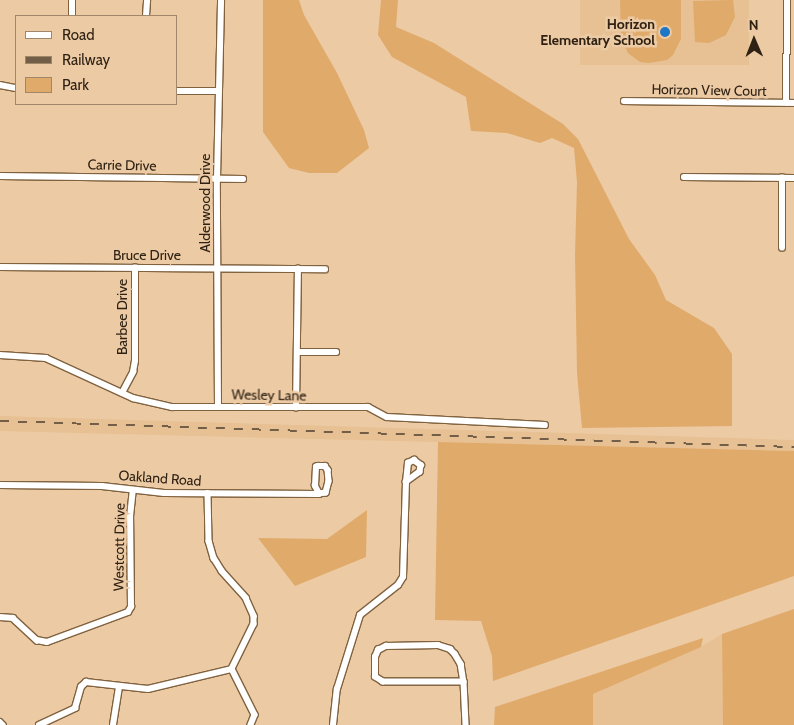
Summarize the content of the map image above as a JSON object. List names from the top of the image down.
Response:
{
  "streets": {
    "street": [
      "Horizon View Court",
      "Carrie Drive",
      "Alderwood Drive",
      "Bruce Drive",
      "Barbee Drive",
      "Wesley Lane",
      "Oakland Road",
      "Westcott Drive"
    ]
  },
  "crossings": [
    ["Carrie Drive", "Alderwood Drive"],
    ["Alderwood Drive", "Bruce Drive"],
    ["Alderwood Drive", "Wesley Lane"],
    ["Bruce Drive", "Barbee Drive"],
    ["Barbee Drive", "Wesley Lane"],
    ["Oakland Road", "Westcott Drive"]
  ],
  "places": ["Horizon Elementary School"],
  "legend": ["Road", "Railway", "Park"],
  "north": "top"
}
